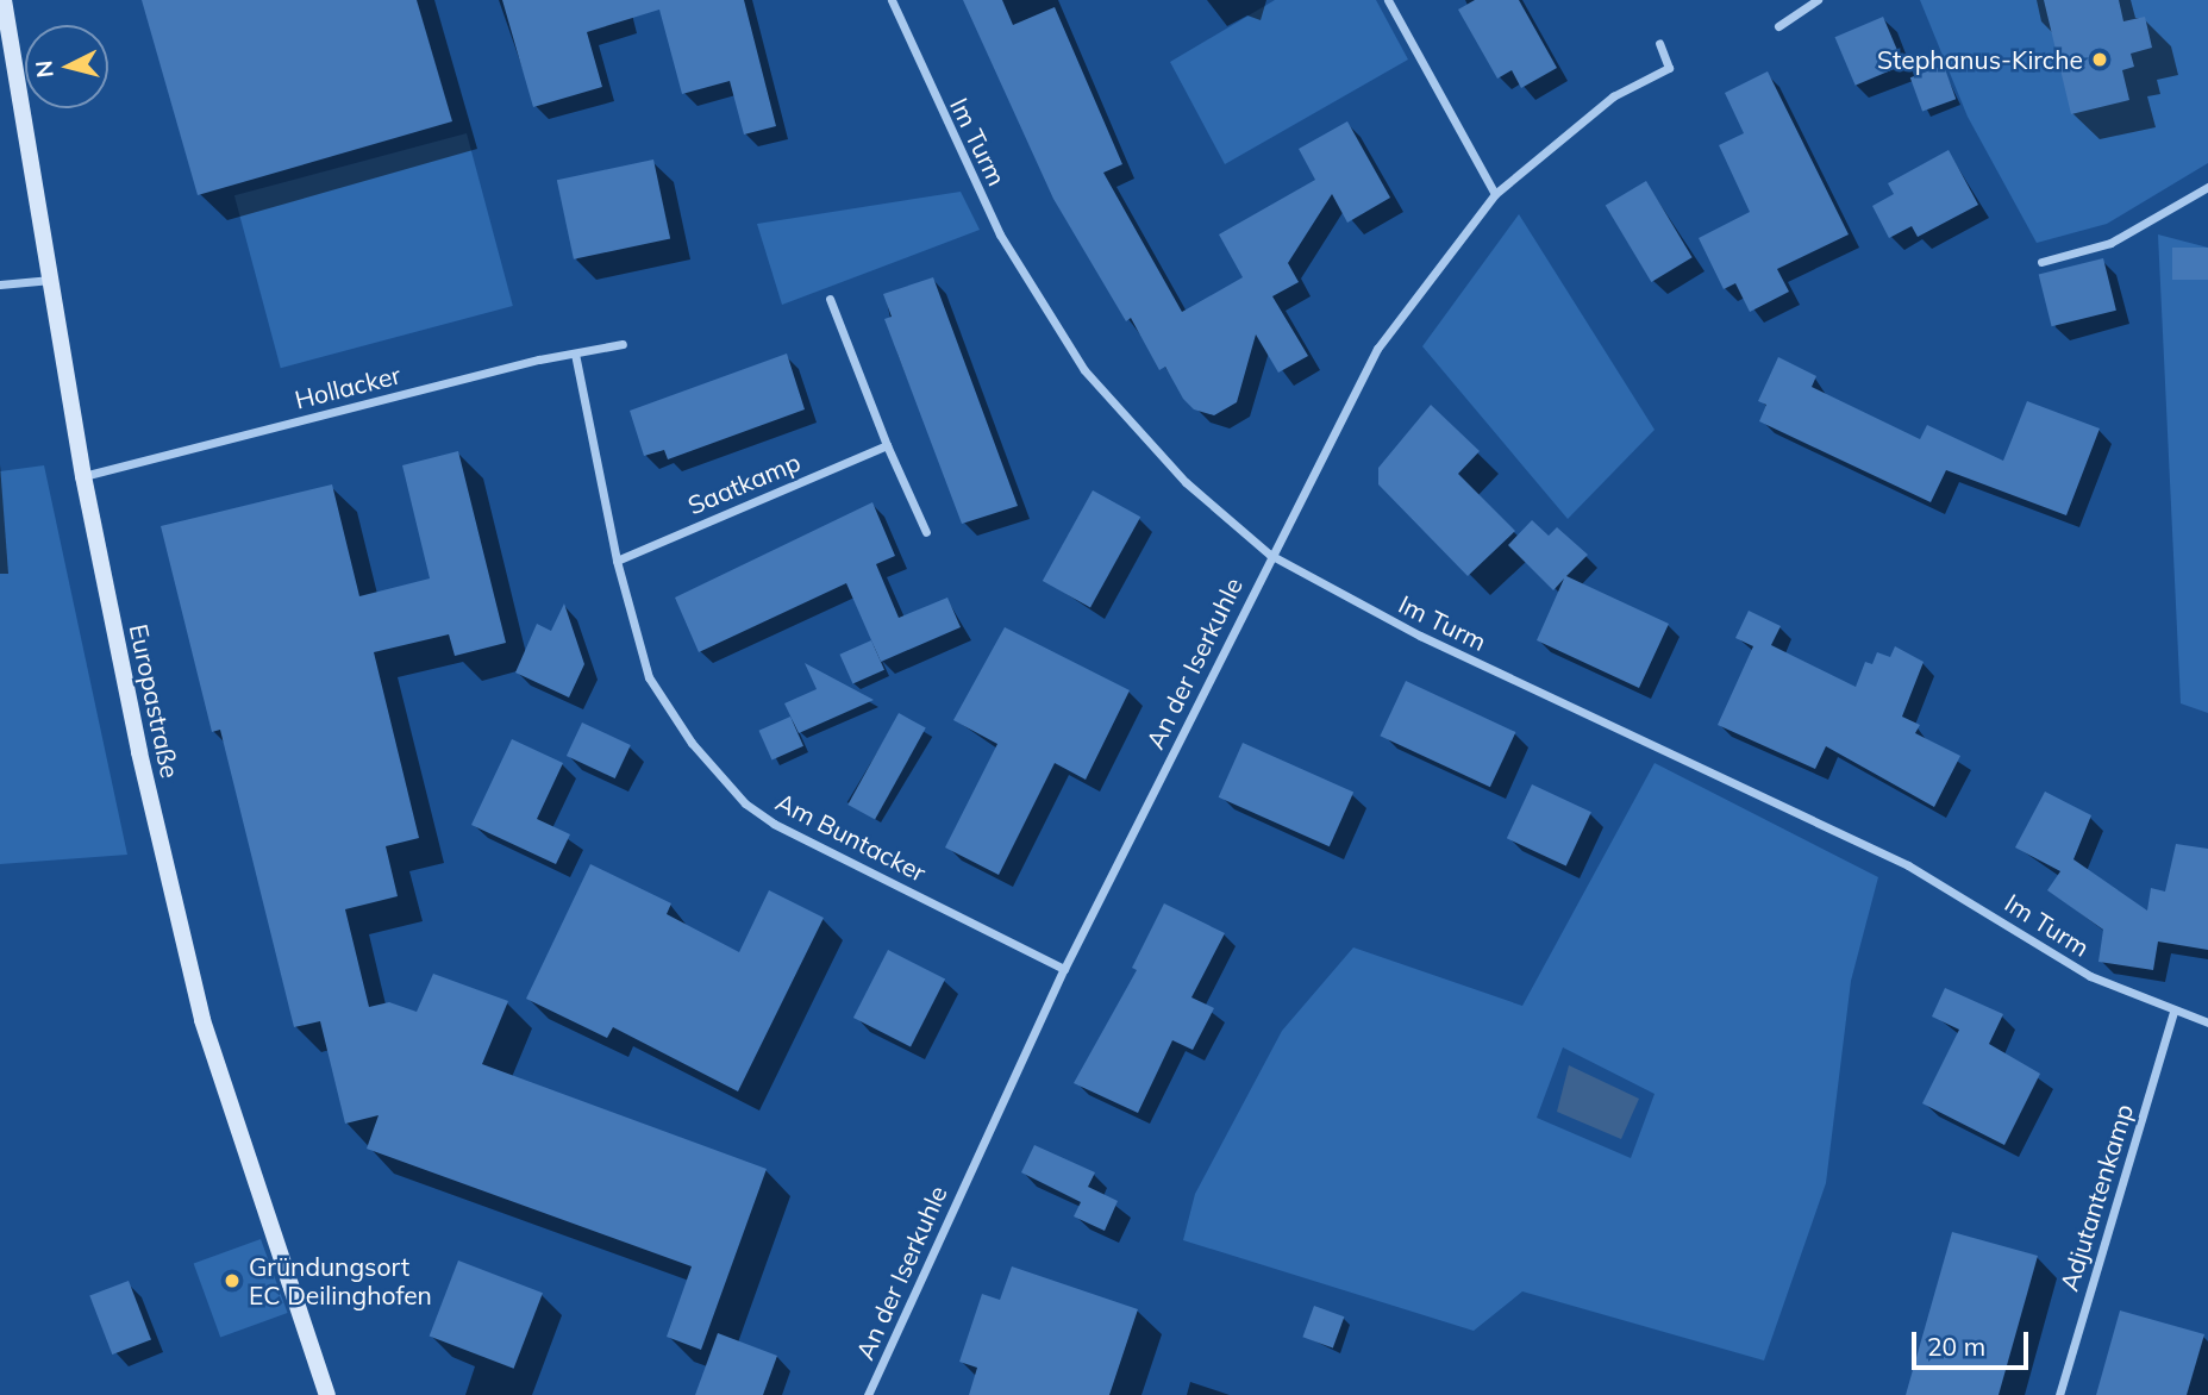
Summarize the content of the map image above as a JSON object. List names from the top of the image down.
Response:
{
  "streets": {
    "street": [
      "Im Turm",
      "Hollacker",
      "Saatkamp",
      "An der Iserkuhle",
      "Europastraße",
      "Am Buntacker",
      "Adjutantenkamp"
    ]
  },
  "crossings": [
    ["Im Turm", "An der Iserkuhle"],
    ["Im Turm", "Adjutantenkamp"],
    ["Hollacker", "Europastraße"],
    ["Hollacker", "Am Buntacker"],
    ["Saatkamp", "Am Buntacker"],
    ["An der Iserkuhle", "Am Buntacker"]
  ],
  "places": ["Stephanus-Kirche", "Gründungsort EC Deilinghofen"],
  "scale_bar": "20 m",
  "north": "left"
}
